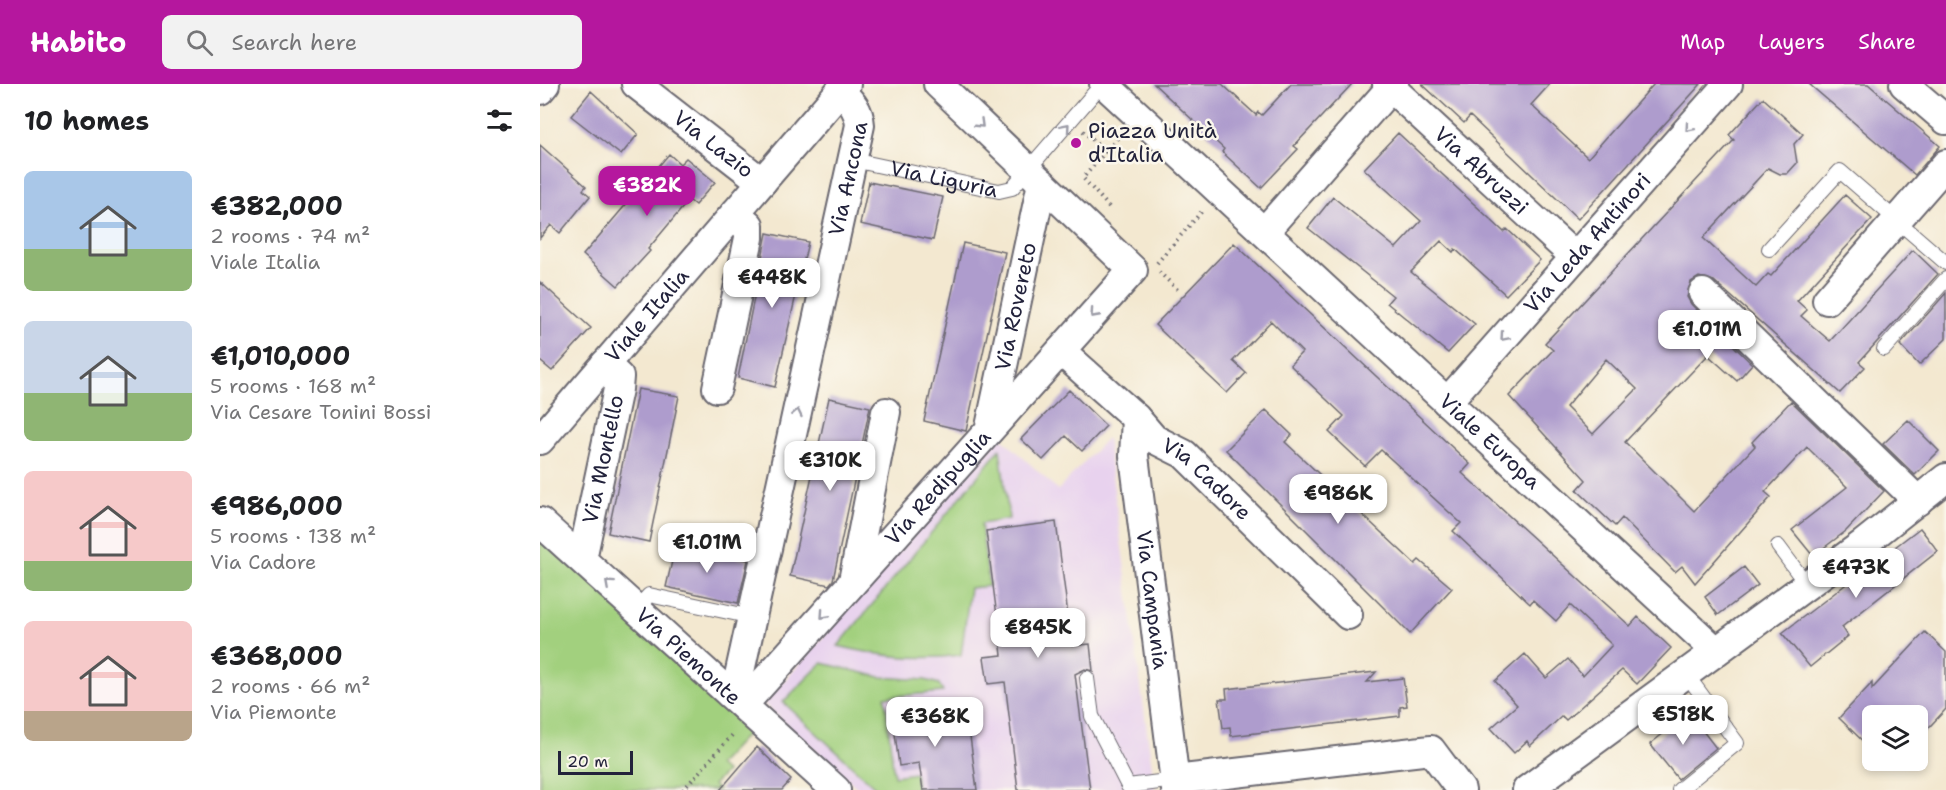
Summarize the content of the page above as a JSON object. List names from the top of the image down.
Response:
{
  "streets": {
    "street": [
      "Via Lazio",
      "Via Abruzzi",
      "Via Liguria",
      "Via Ancona",
      "Via Leda Antinori",
      "Via Rovereto",
      "Viale Italia",
      "Viale Europa",
      "Via Montello",
      "Via Cadore",
      "Via Redipuglia",
      "Via Campania",
      "Via Piemonte"
    ]
  },
  "crossings": [
    ["Via Lazio", "Viale Italia"],
    ["Via Abruzzi", "Via Leda Antinori"],
    ["Via Liguria", "Via Ancona"],
    ["Via Liguria", "Via Rovereto"],
    ["Via Liguria", "Via Redipuglia"],
    ["Via Ancona", "Viale Italia"],
    ["Via Ancona", "Via Redipuglia"],
    ["Via Ancona", "Via Piemonte"],
    ["Via Leda Antinori", "Viale Europa"],
    ["Via Rovereto", "Via Redipuglia"],
    ["Viale Italia", "Via Montello"],
    ["Via Montello", "Via Piemonte"],
    ["Via Cadore", "Via Redipuglia"],
    ["Via Cadore", "Via Campania"],
    ["Via Redipuglia", "Via Piemonte"]
  ],
  "one_way": ["Via Redipuglia"],
  "places": ["Piazza Unità d'Italia"],
  "scale_bar": "20 m",
  "page": {
    "header": "Habito",
    "search": "Search here",
    "nav": ["Map", "Layers", "Share"],
    "heading": "10 homes",
    "list": [
      {
        "name": "€382,000",
        "note": "2 rooms · 74 m² · Viale Italia"
      },
      {
        "name": "€1,010,000",
        "note": "5 rooms · 168 m² · Via Cesare Tonini Bossi"
      },
      {
        "name": "€986,000",
        "note": "5 rooms · 138 m² · Via Cadore"
      },
      {
        "name": "€368,000",
        "note": "2 rooms · 66 m² · Via Piemonte"
      }
    ],
    "price": [
      "€382K",
      "€448K",
      "€1.01M",
      "€310K",
      "€986K",
      "€1.01M",
      "€473K",
      "€845K",
      "€518K",
      "€368K"
    ],
    "scale": "20 m"
  }
}
